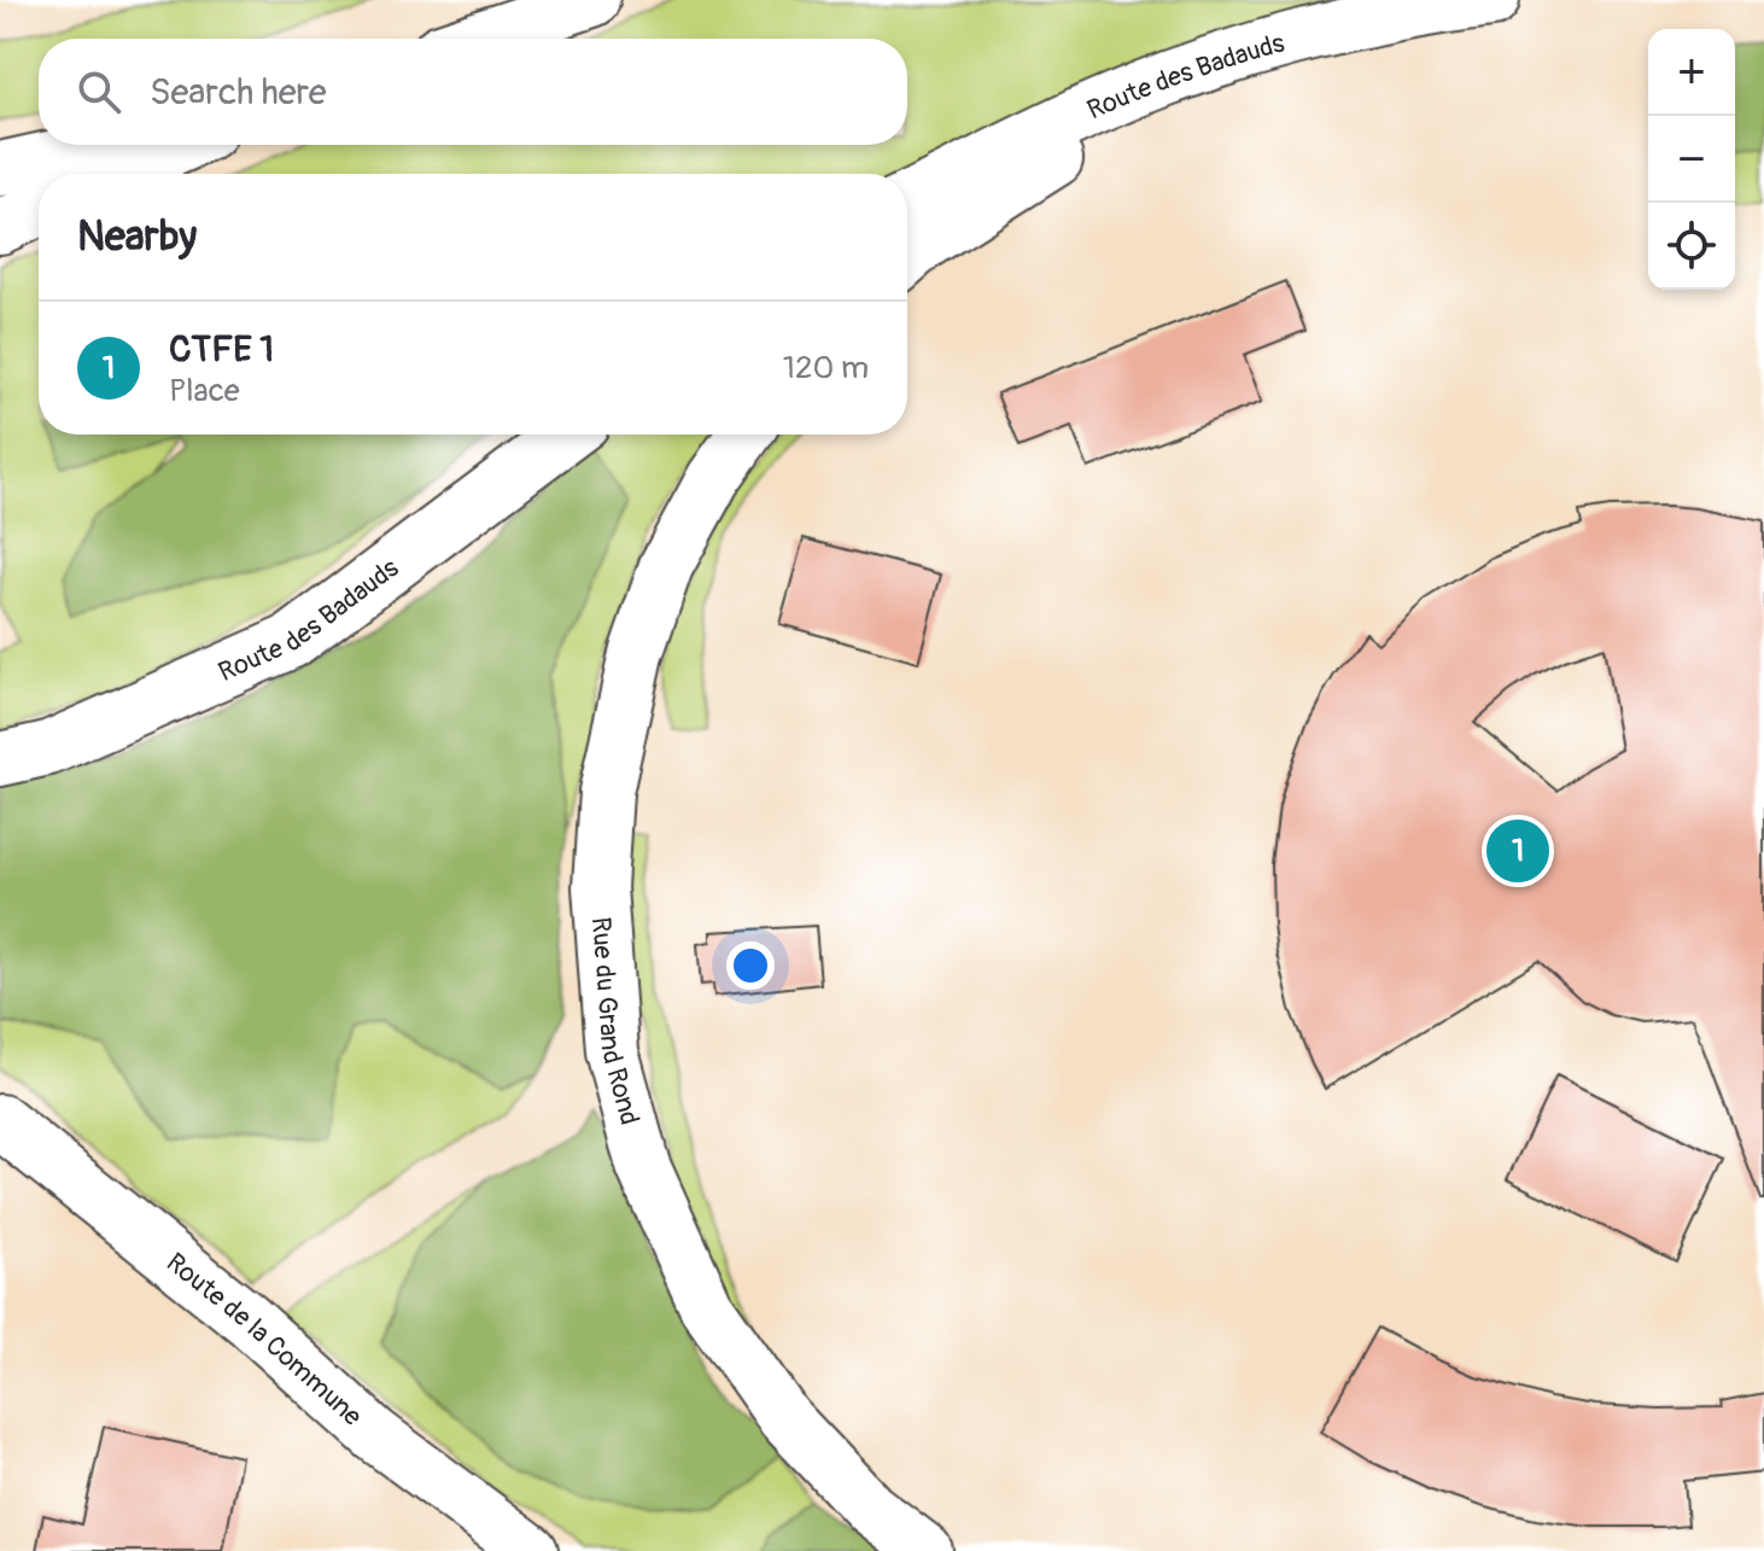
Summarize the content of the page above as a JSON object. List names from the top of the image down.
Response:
{
  "streets": {
    "main road": ["Route des Badauds", "Rue du Grand Rond", "Route de la Commune"]
  },
  "page": {
    "map_buttons": ["+", "−"],
    "search": "Search here",
    "heading": "Nearby",
    "list": [
      {
        "mark": "1",
        "name": "CTFE 1",
        "note": "Place",
        "value": "120 m"
      }
    ],
    "pins": "1"
  }
}
